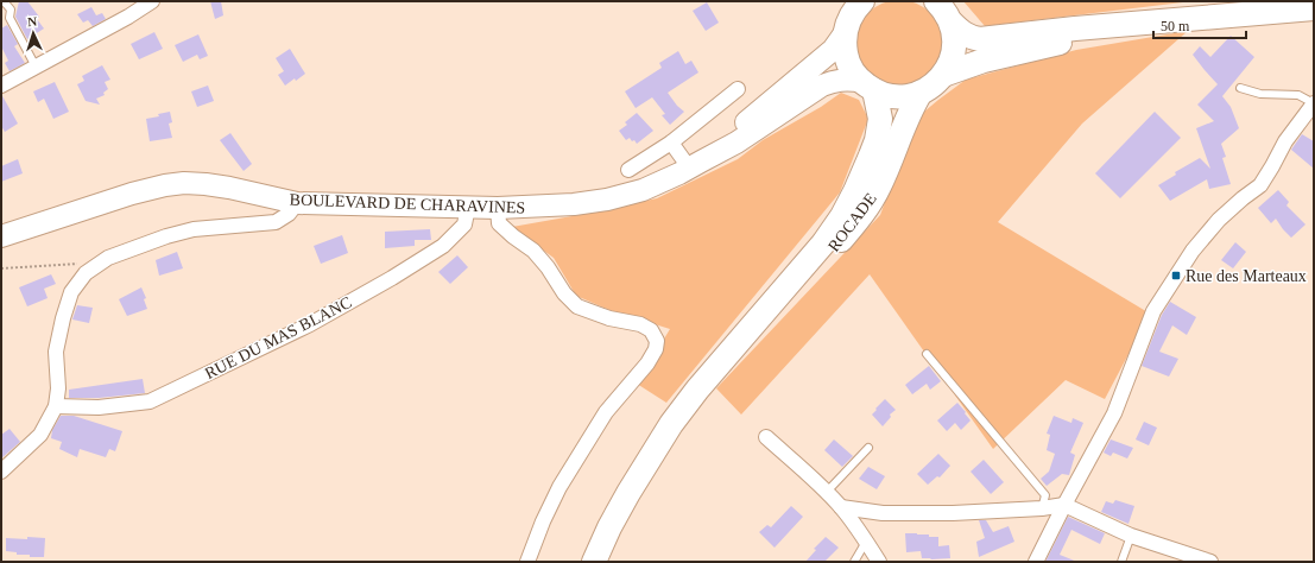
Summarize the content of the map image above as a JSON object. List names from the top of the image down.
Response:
{
  "streets": {
    "main road": ["BOULEVARD DE CHARAVINES", "ROCADE"],
    "street": ["RUE DU MAS BLANC"]
  },
  "crossings": [
    ["BOULEVARD DE CHARAVINES", "ROCADE"],
    ["BOULEVARD DE CHARAVINES", "RUE DU MAS BLANC"]
  ],
  "places": {
    "transit": ["Rue des Marteaux"]
  },
  "scale_bar": "50 m",
  "north": "top"
}
